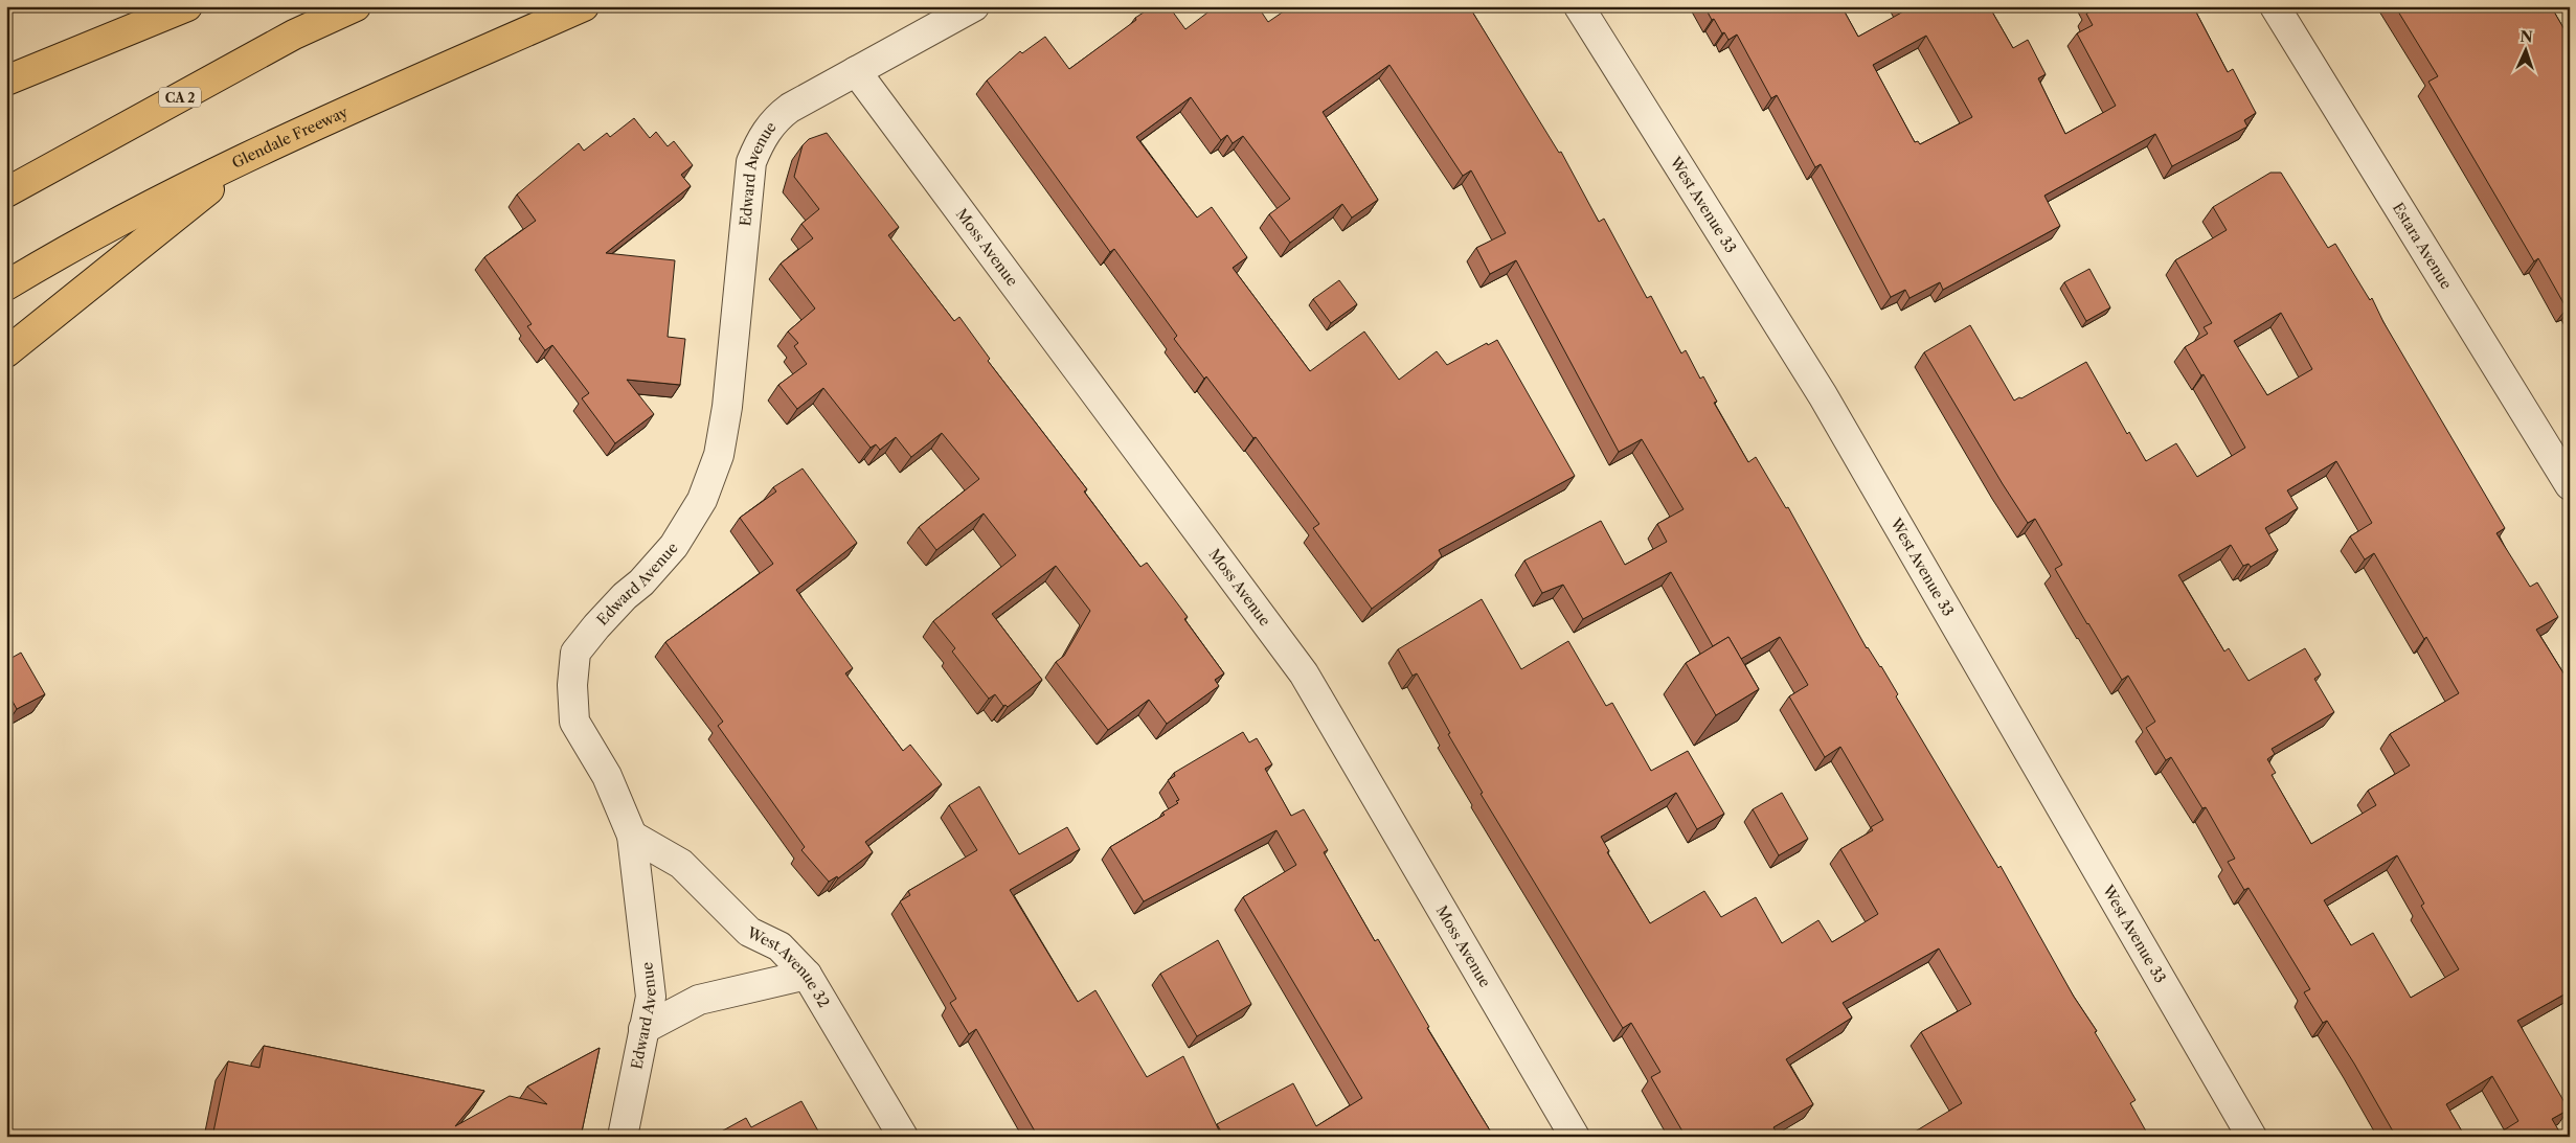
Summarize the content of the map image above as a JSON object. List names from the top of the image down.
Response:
{
  "streets": {
    "highway": ["CA 2", "Glendale Freeway"],
    "street": [
      "Edward Avenue",
      "West Avenue 33",
      "Estara Avenue",
      "Moss Avenue",
      "West Avenue 32"
    ]
  },
  "crossings": [
    ["Edward Avenue", "Moss Avenue"],
    ["Edward Avenue", "West Avenue 32"]
  ],
  "north": "top"
}
